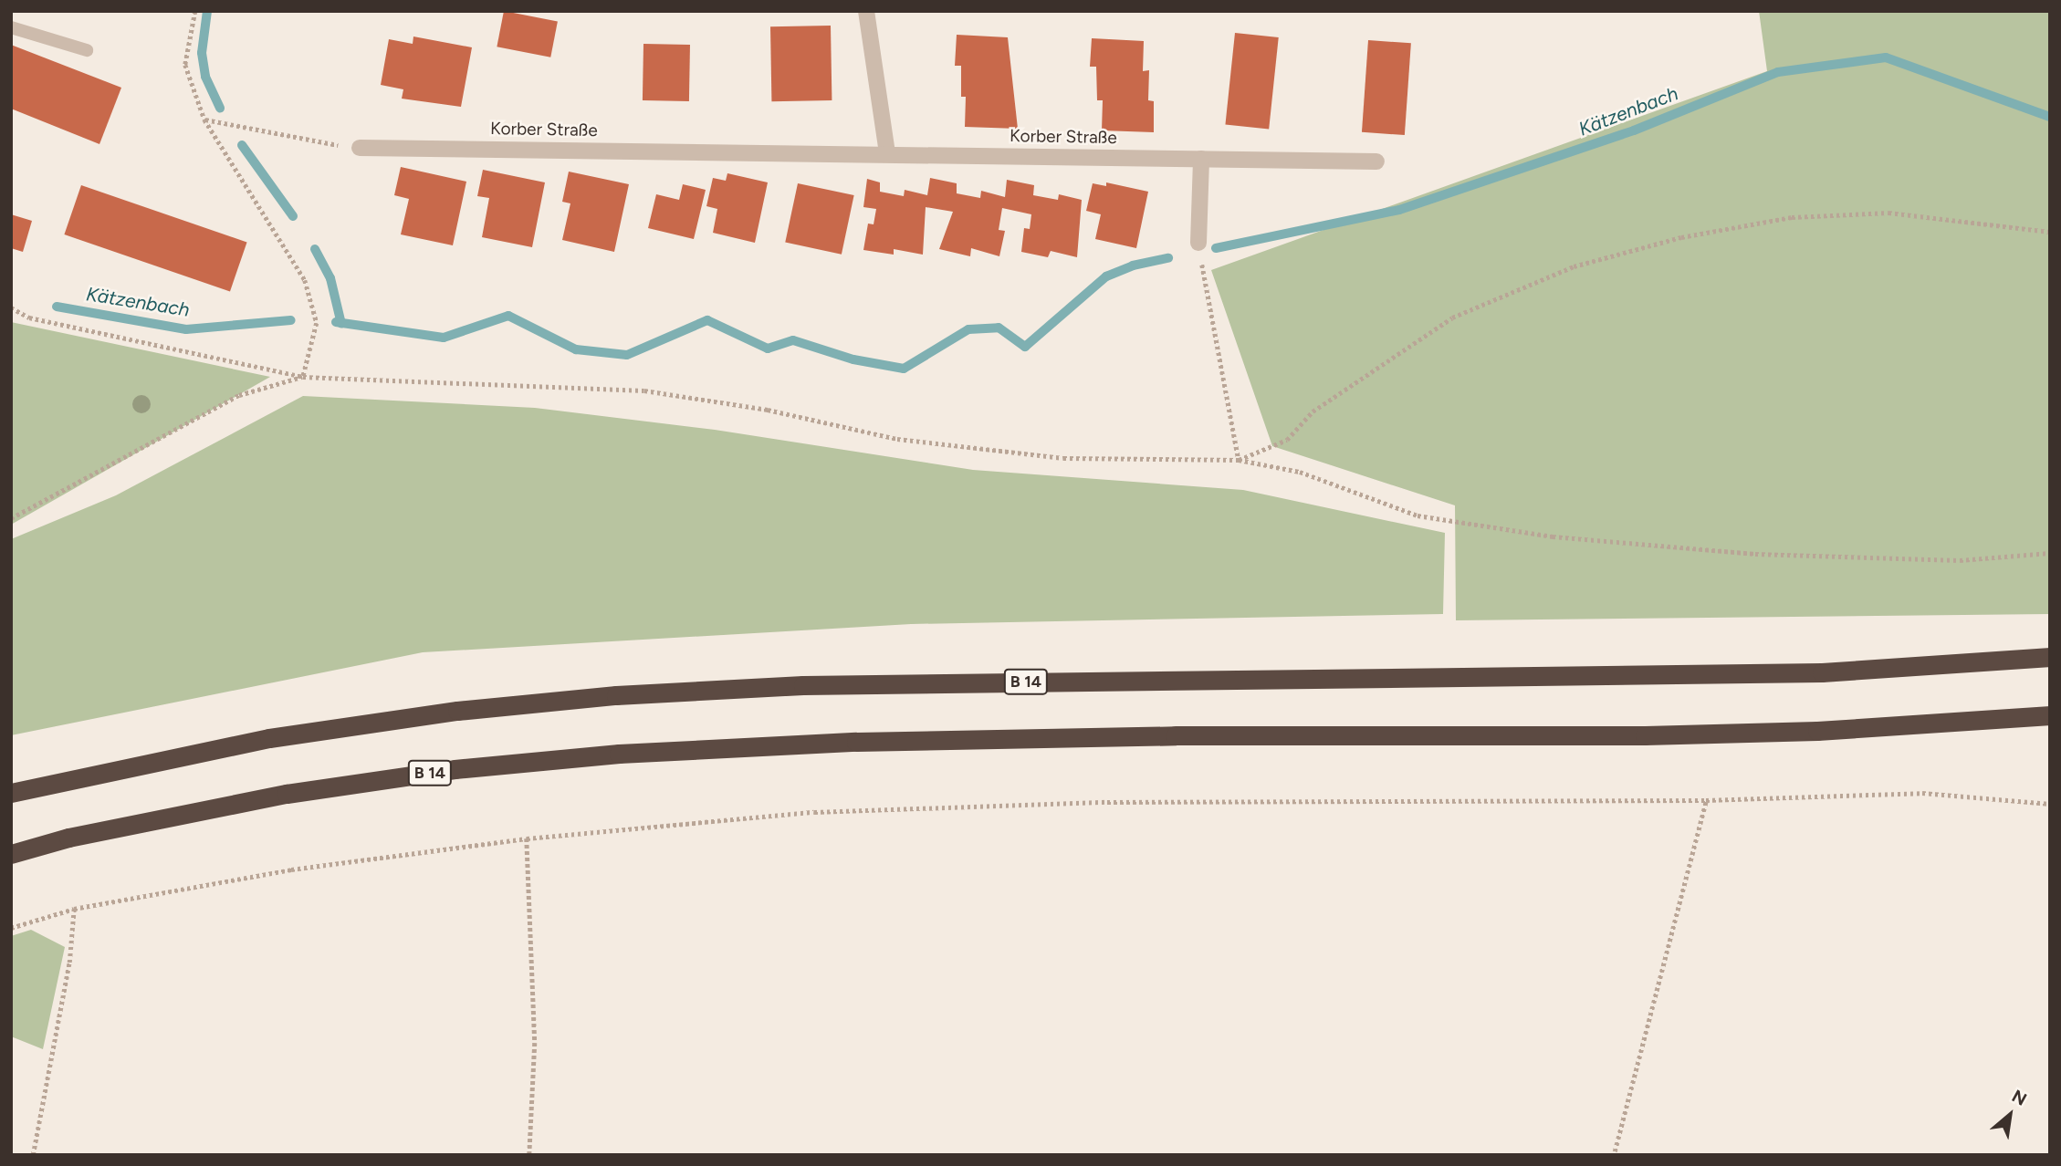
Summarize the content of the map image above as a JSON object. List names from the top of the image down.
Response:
{
  "streets": {
    "highway": ["B 14"],
    "street": ["Korber Straße"]
  },
  "water": ["Kätzenbach"],
  "north": "top right"
}
